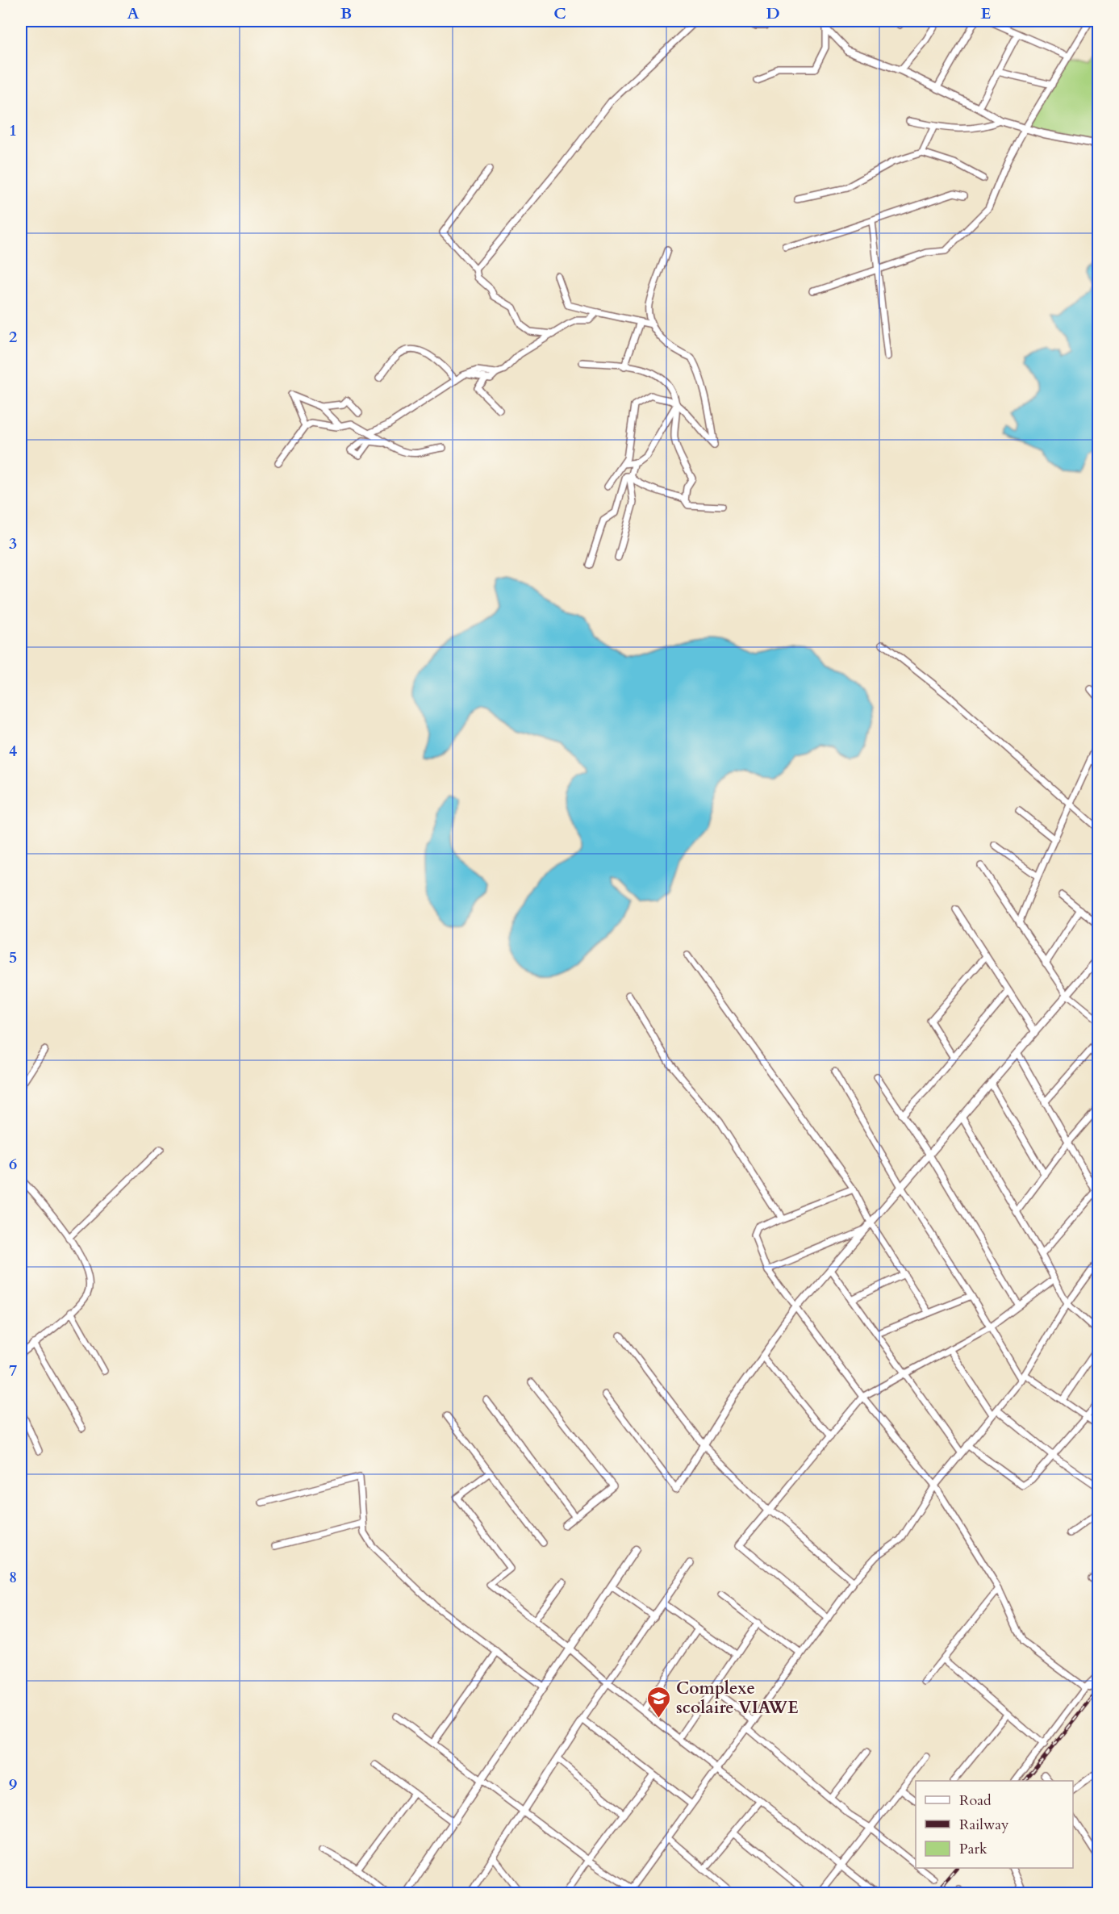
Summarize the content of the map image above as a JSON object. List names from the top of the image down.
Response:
{
  "places": {
    "school or university": ["Complexe scolaire VIAWE"]
  },
  "legend": ["Road", "Railway", "Park"],
  "grid": {
    "columns": [
      "A",
      "B",
      "C",
      "D",
      "E"
    ],
    "rows": [
      "1",
      "2",
      "3",
      "4",
      "5",
      "6",
      "7",
      "8",
      "9"
    ]
  }
}
